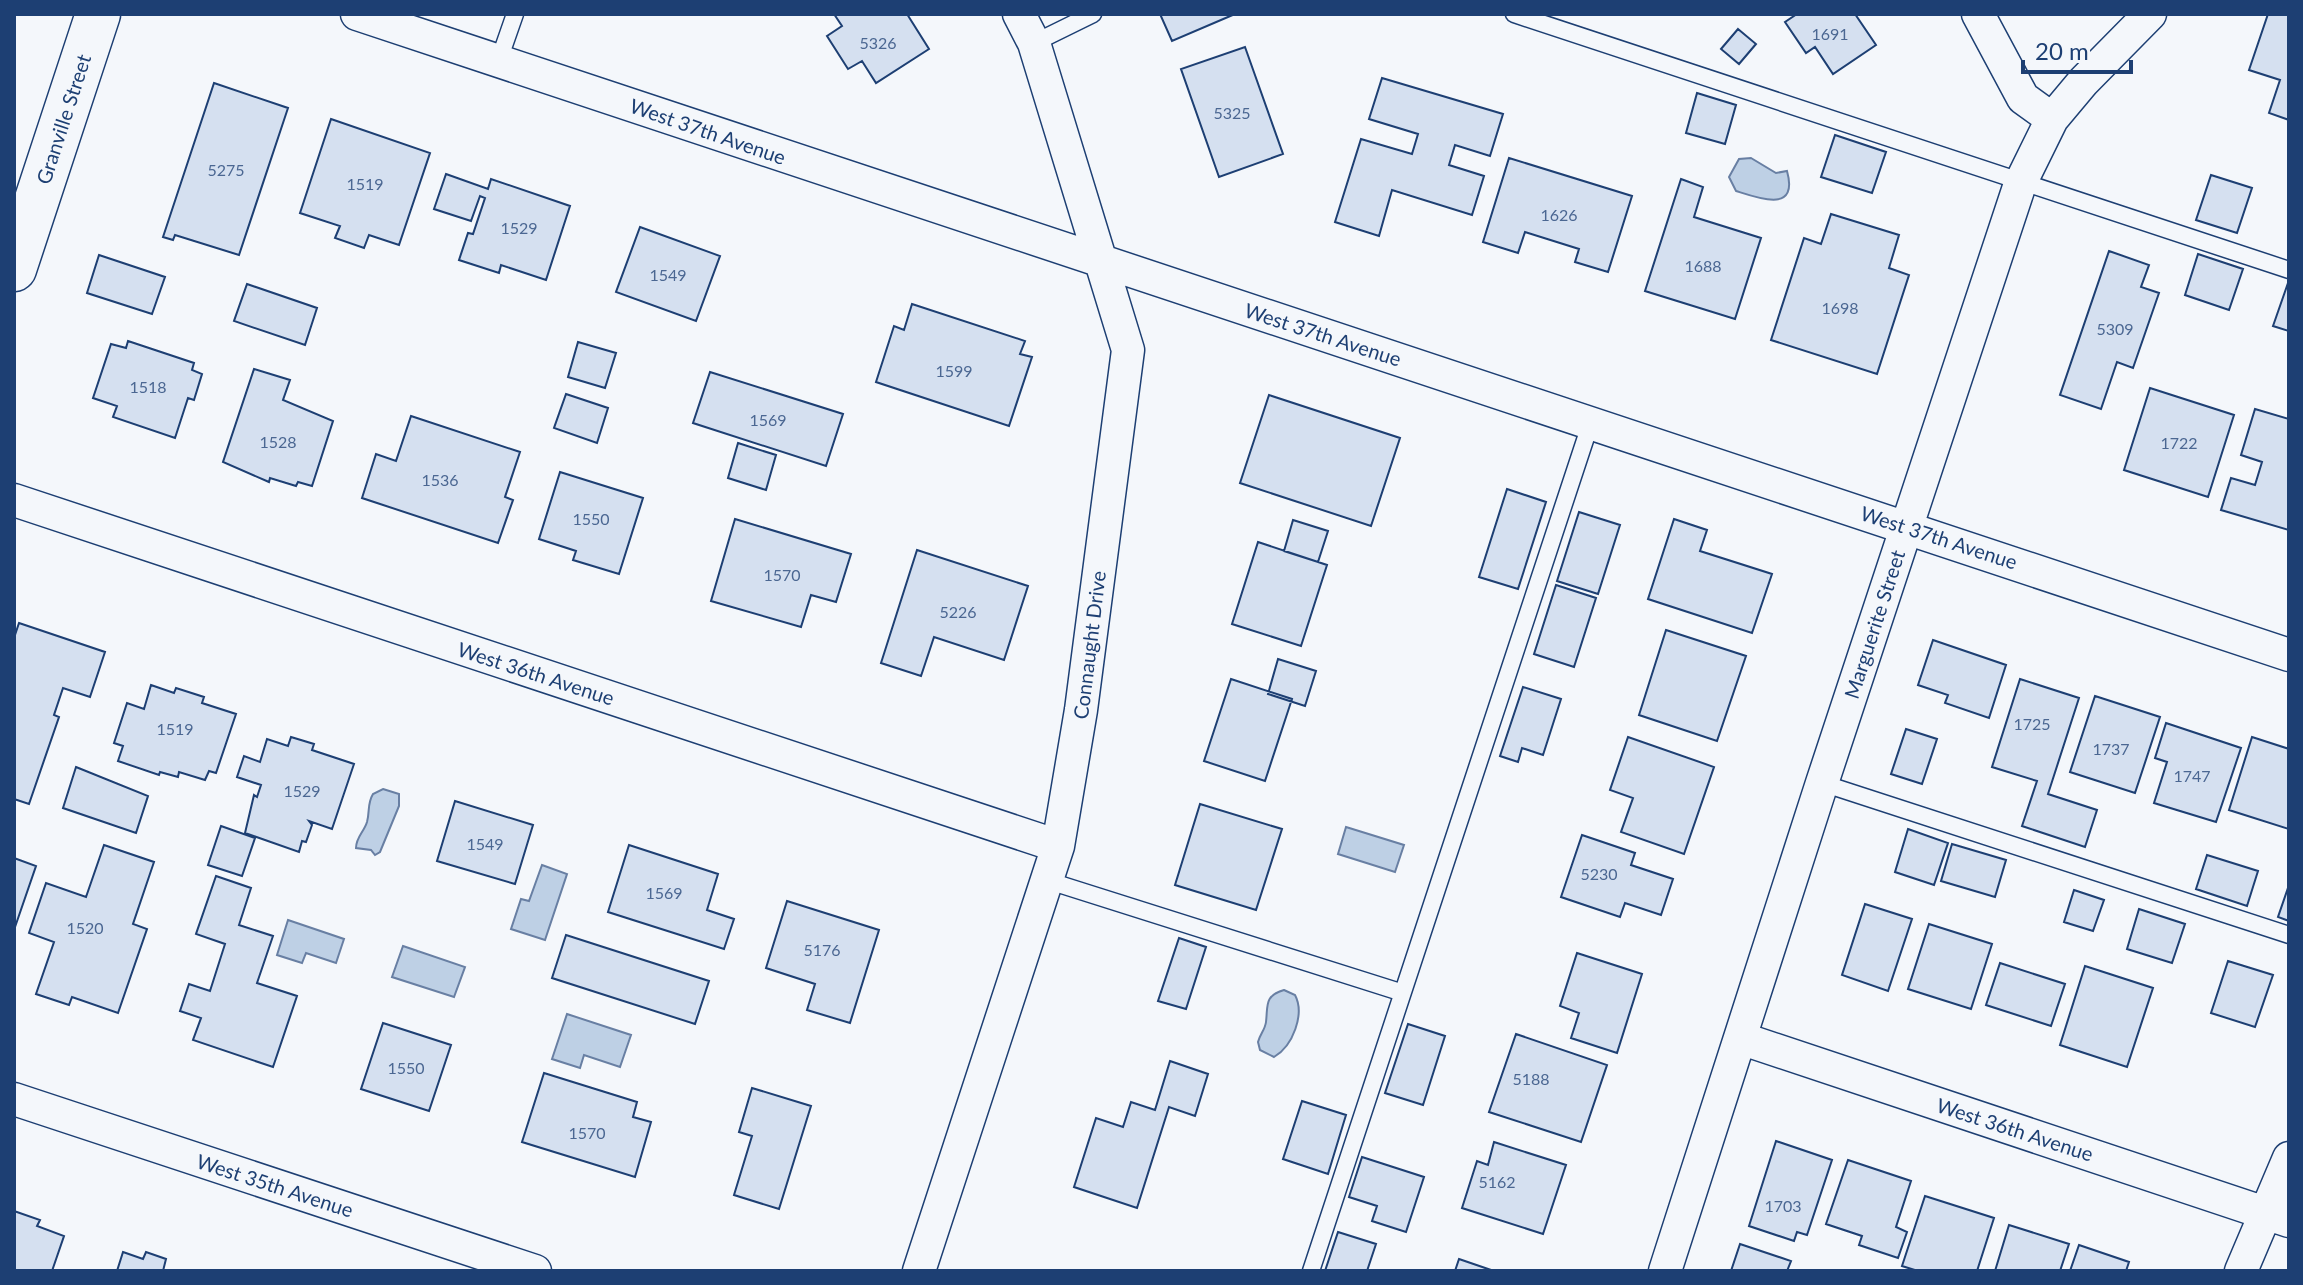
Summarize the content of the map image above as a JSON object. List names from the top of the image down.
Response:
{
  "streets": {
    "highway": ["Granville Street"],
    "street": [
      "West 37th Avenue",
      "Marguerite Street",
      "Connaught Drive",
      "West 36th Avenue",
      "West 35th Avenue"
    ]
  },
  "crossings": [
    ["West 37th Avenue", "Marguerite Street"],
    ["West 37th Avenue", "Connaught Drive"],
    ["Marguerite Street", "West 36th Avenue"],
    ["Connaught Drive", "West 36th Avenue"]
  ],
  "house_numbers": [
    "1691",
    "5326",
    "5325",
    "5275",
    "1519",
    "1626",
    "1529",
    "1688",
    "1549",
    "1698",
    "5309",
    "1599",
    "1518",
    "1569",
    "1528",
    "1722",
    "1536",
    "1550",
    "1570",
    "5226",
    "1725",
    "1519",
    "1737",
    "1747",
    "1529",
    "1549",
    "5230",
    "1569",
    "1520",
    "5176",
    "1550",
    "5188",
    "1570",
    "5162",
    "1703"
  ],
  "scale_bar": "20 m"
}
